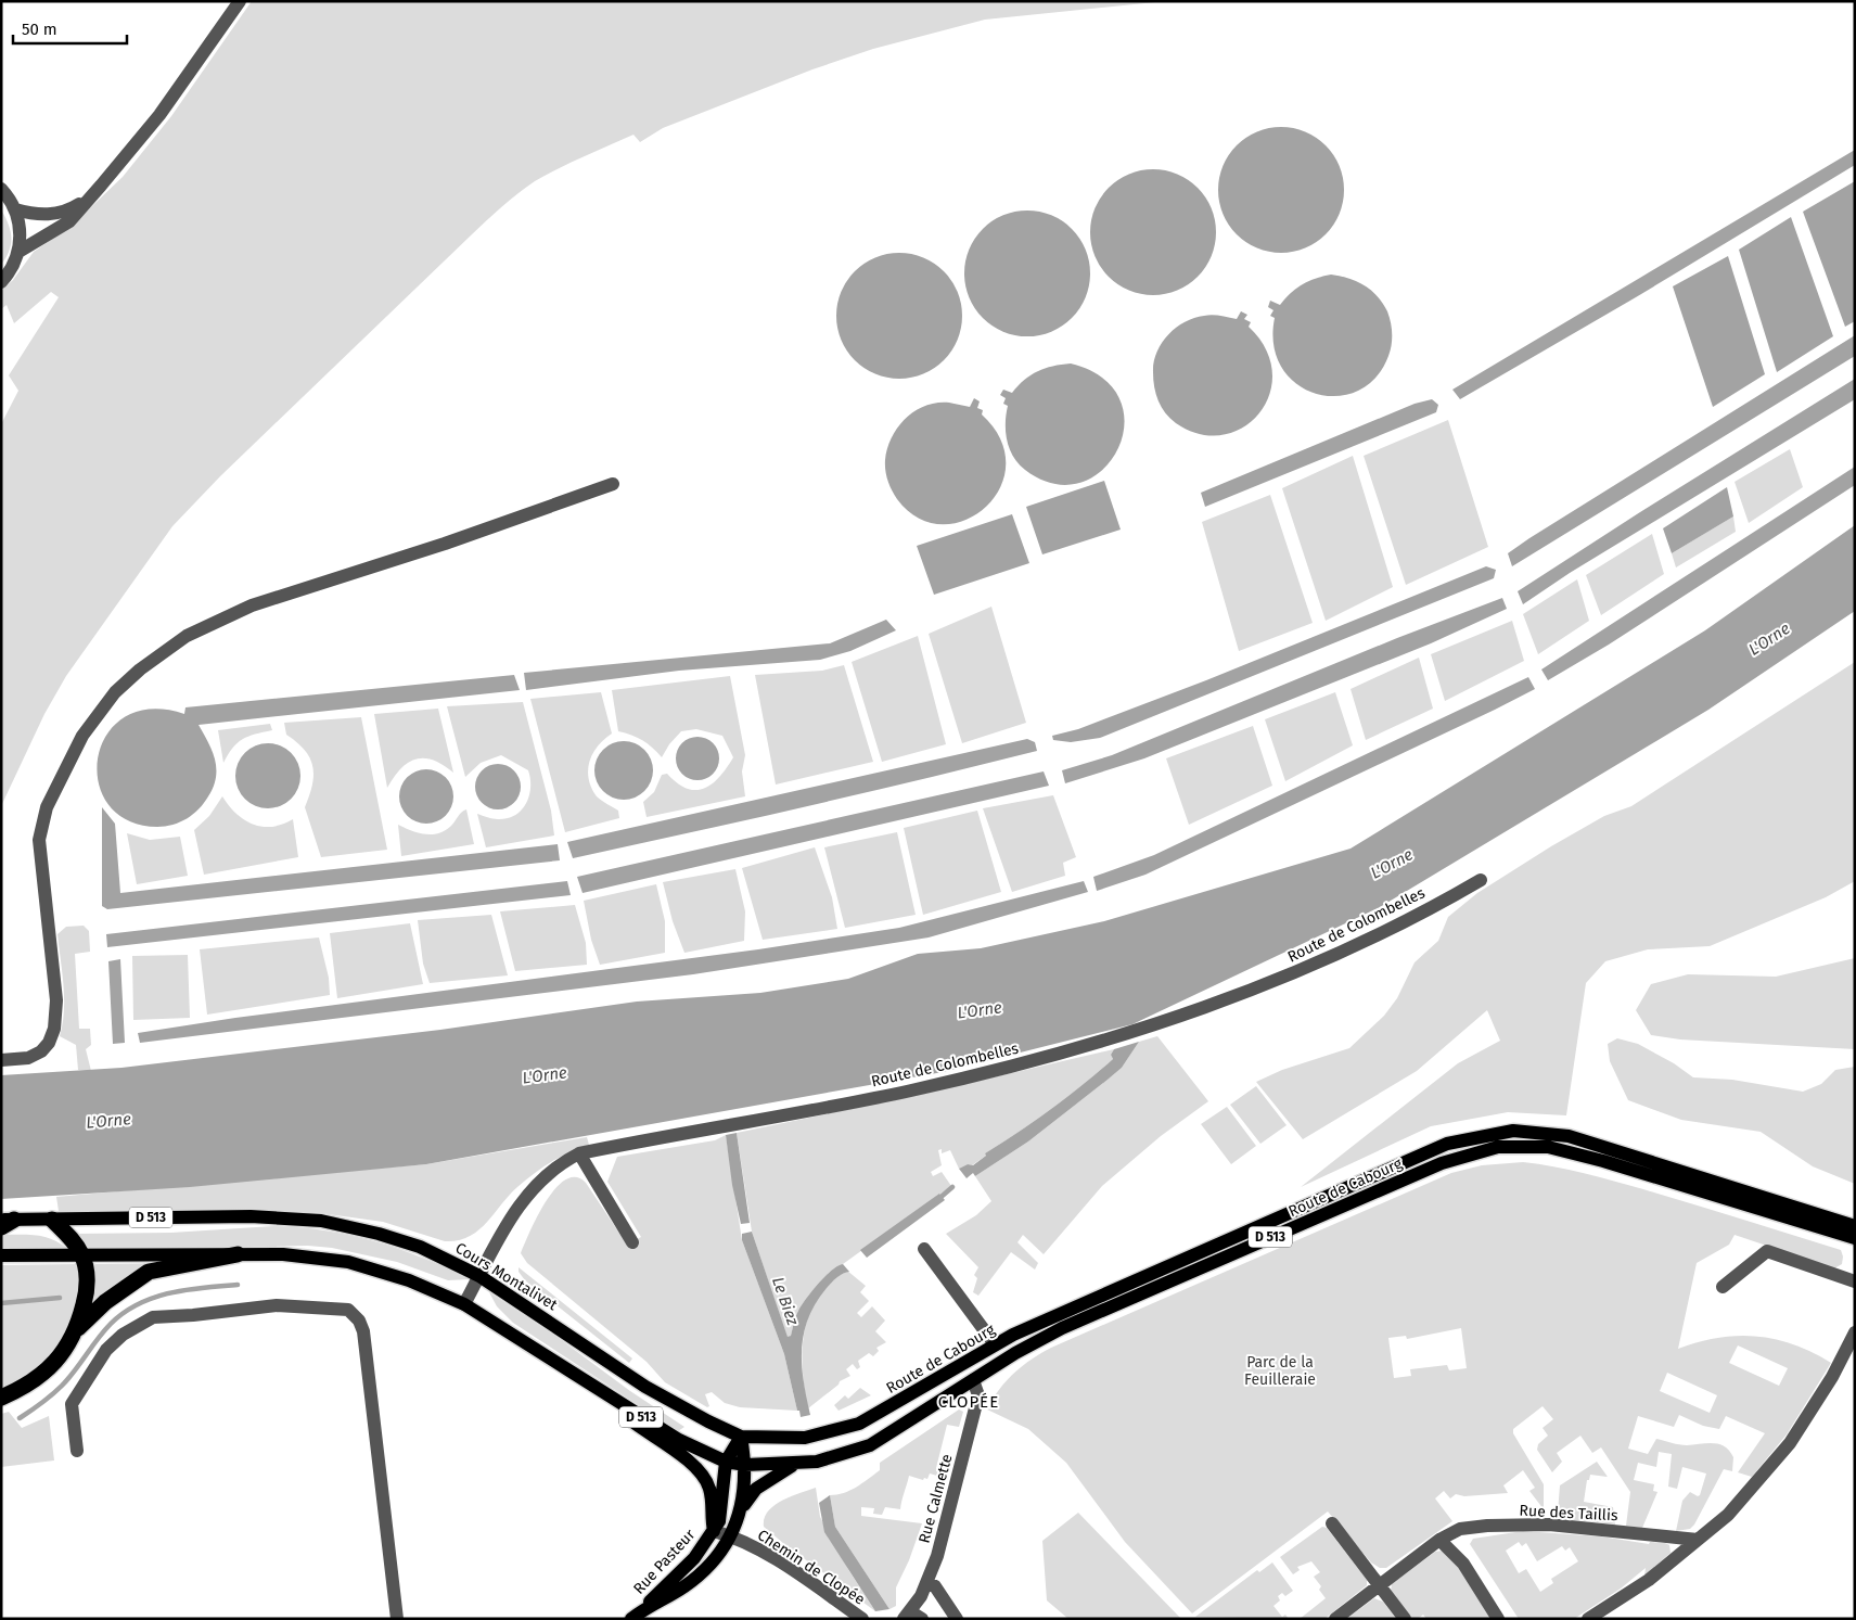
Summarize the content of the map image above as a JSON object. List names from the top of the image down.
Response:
{
  "streets": {
    "main road": [
      "Route de Cabourg",
      "D 513",
      "Cours Montalivet",
      "Rue Pasteur"
    ],
    "street": [
      "Route de Colombelles",
      "Rue Calmette",
      "Rue des Taillis",
      "Chemin de Clopée"
    ]
  },
  "crossings": [
    ["Route de Colombelles", "D 513"],
    ["Route de Colombelles", "Cours Montalivet"],
    ["Route de Cabourg", "D 513"],
    ["Route de Cabourg", "Cours Montalivet"],
    ["Route de Cabourg", "Rue Calmette"],
    ["Route de Cabourg", "Rue Pasteur"],
    ["D 513", "Rue Pasteur"],
    ["Cours Montalivet", "Rue Pasteur"],
    ["Rue Pasteur", "Chemin de Clopée"]
  ],
  "districts": ["CLOPÉE"],
  "water": ["L'Orne", "Le Biez"],
  "parks": ["Parc de la Feuilleraie"],
  "scale_bar": "50 m"
}
